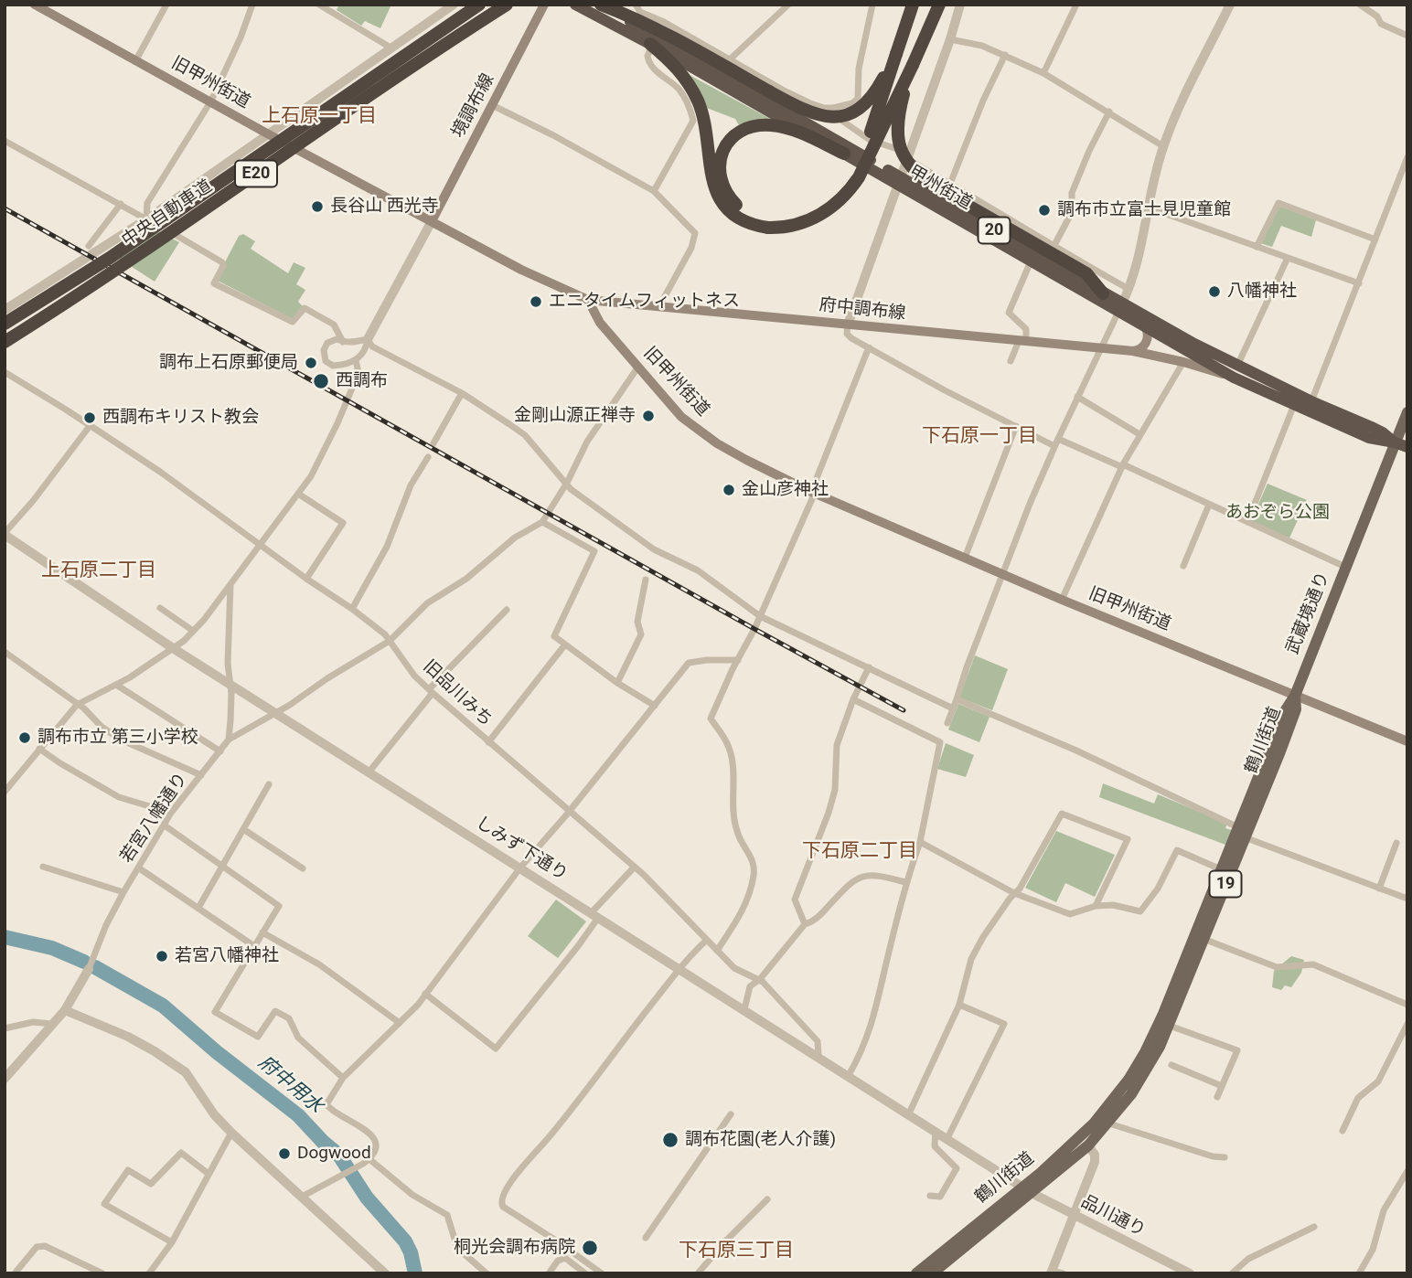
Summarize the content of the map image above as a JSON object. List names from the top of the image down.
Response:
{
  "streets": {
    "highway": [
      "E20",
      "甲州街道",
      "中央自動車道",
      "20"
    ],
    "main road": [
      "旧甲州街道",
      "境調布線",
      "府中調布線",
      "武蔵境通り",
      "鶴川街道",
      "19"
    ],
    "street": [
      "旧品川みち",
      "若宮八幡通り",
      "しみず下通り",
      "品川通り"
    ]
  },
  "crossings": [
    ["旧甲州街道", "境調布線"],
    ["旧甲州街道", "府中調布線"],
    ["旧甲州街道", "武蔵境通り"],
    ["旧甲州街道", "鶴川街道"],
    ["甲州街道", "府中調布線"],
    ["甲州街道", "武蔵境通り"],
    ["武蔵境通り", "鶴川街道"],
    ["旧品川みち", "しみず下通り"],
    ["鶴川街道", "しみず下通り"],
    ["鶴川街道", "品川通り"],
    ["しみず下通り", "品川通り"]
  ],
  "districts": [
    "上石原一丁目",
    "下石原一丁目",
    "上石原二丁目",
    "下石原二丁目",
    "下石原三丁目"
  ],
  "water": ["府中用水"],
  "parks": ["あおぞら公園"],
  "places": [
    "長谷山 西光寺",
    "調布市立富士見児童館",
    "八幡神社",
    "エニタイムフィットネス",
    "調布上石原郵便局",
    "西調布",
    "金剛山源正禅寺",
    "西調布キリスト教会",
    "金山彦神社",
    "調布市立 第三小学校",
    "若宮八幡神社",
    "調布花園(老人介護)",
    "Dogwood",
    "桐光会調布病院"
  ]
}
